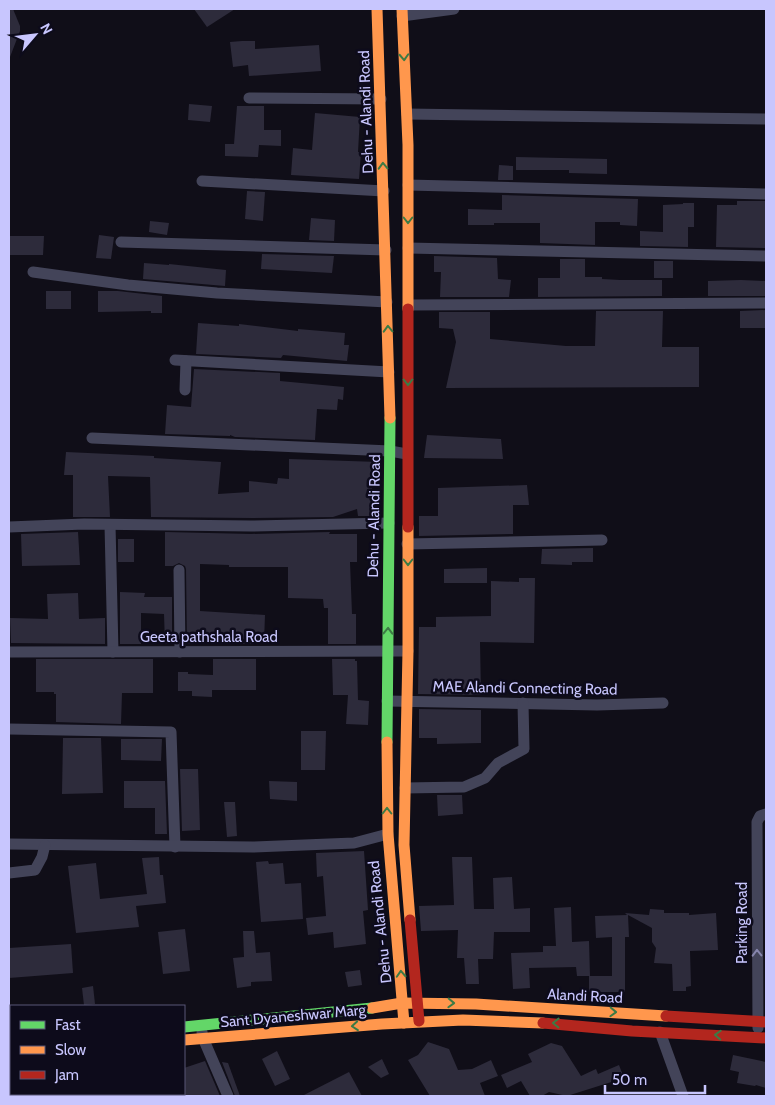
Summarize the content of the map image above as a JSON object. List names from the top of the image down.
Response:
{
  "streets": {
    "main road": ["Dehu - Alandi Road", "Alandi Road", "Sant Dyaneshwar Marg"],
    "street": ["Geeta pathshala Road", "MAE Alandi Connecting Road", "Parking Road"]
  },
  "crossings": [
    ["Dehu - Alandi Road", "Geeta pathshala Road"],
    ["Dehu - Alandi Road", "MAE Alandi Connecting Road"],
    ["Dehu - Alandi Road", "Alandi Road"],
    ["Dehu - Alandi Road", "Sant Dyaneshwar Marg"],
    ["Parking Road", "Alandi Road"],
    ["Parking Road", "Sant Dyaneshwar Marg"]
  ],
  "one_way": ["Parking Road", "Alandi Road", "Sant Dyaneshwar Marg"],
  "legend": ["Fast", "Slow", "Jam"],
  "scale_bar": "50 m",
  "north": "top right"
}
